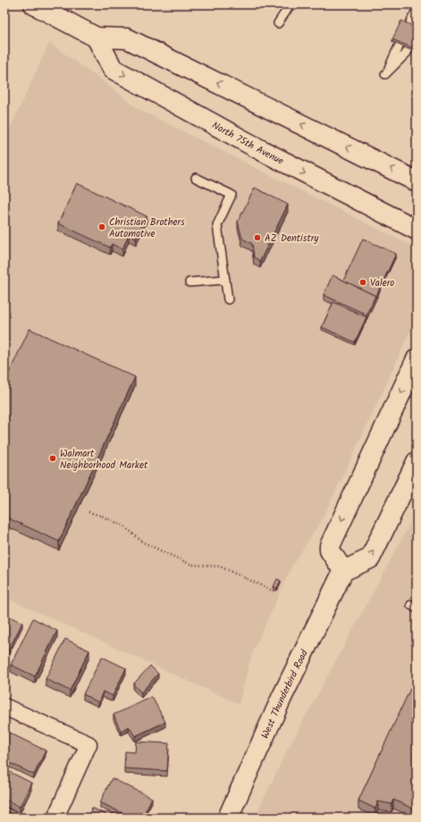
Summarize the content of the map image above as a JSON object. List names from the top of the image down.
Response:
{
  "streets": {
    "main road": ["North 75th Avenue", "West Thunderbird Road"]
  },
  "places": [
    "Christian Brothers Automotive",
    "AZ Dentistry",
    "Valero",
    "Walmart Neighborhood Market"
  ]
}
